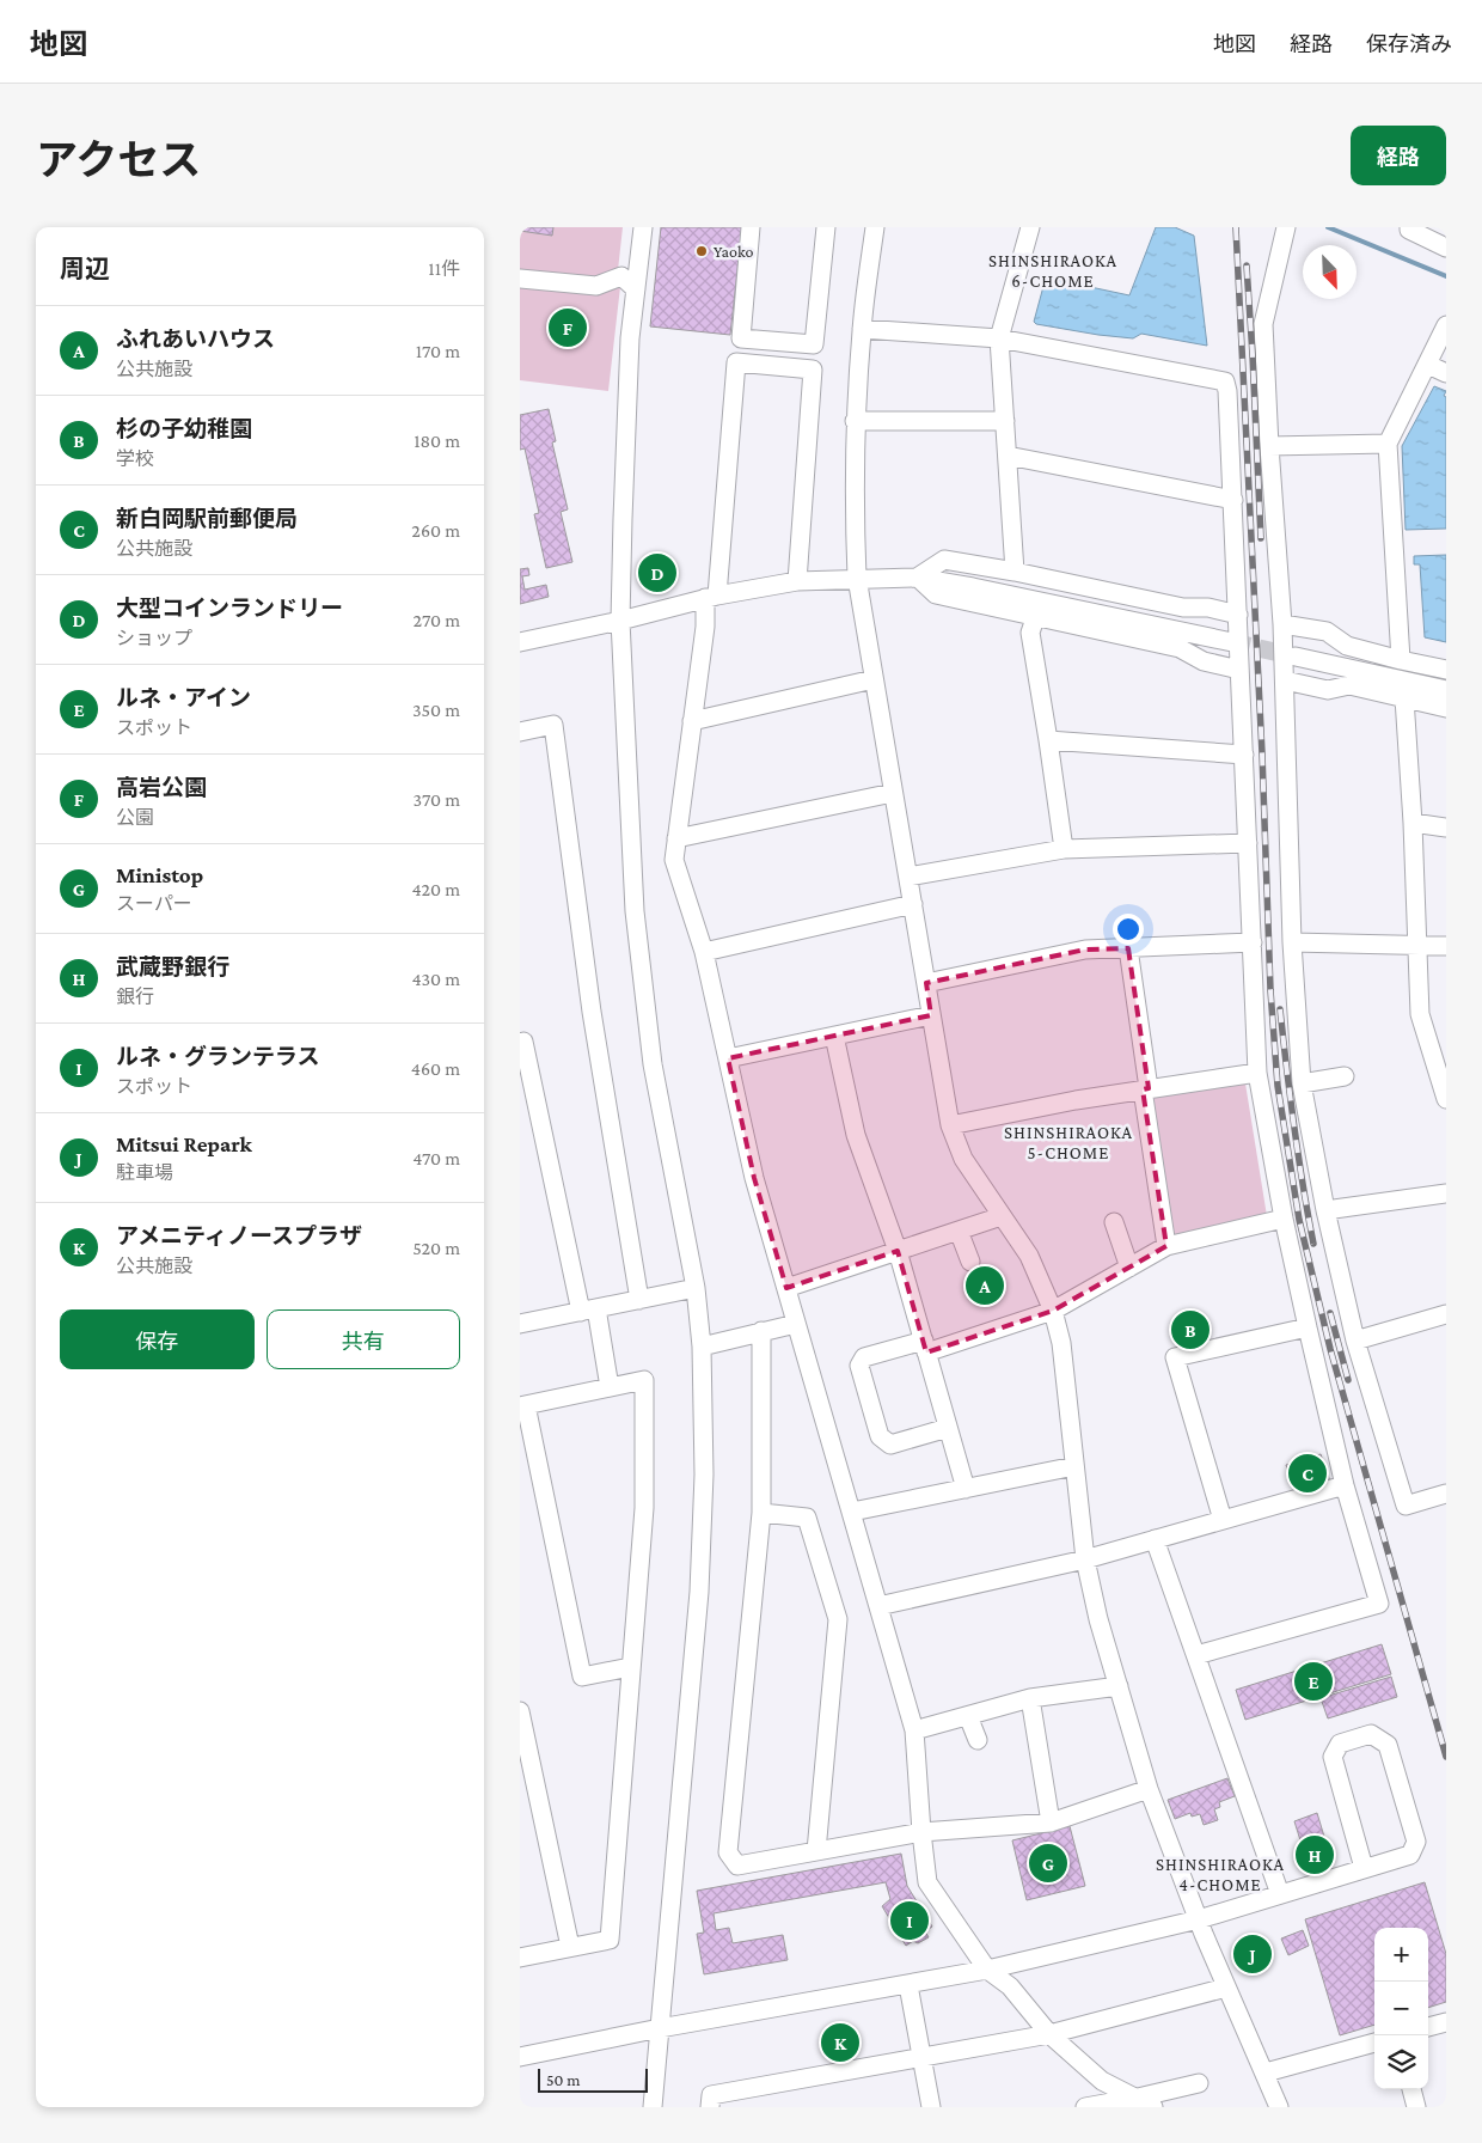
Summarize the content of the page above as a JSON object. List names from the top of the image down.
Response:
{
  "districts": ["SHINSHIRAOKA 6-CHOME", "SHINSHIRAOKA 5-CHOME", "SHINSHIRAOKA 4-CHOME"],
  "places": ["Yaoko"],
  "scale_bar": "50 m",
  "north": "bottom right",
  "page": {
    "header": "地図",
    "nav": ["地図", "経路", "保存済み"],
    "title": "アクセス",
    "buttons": [
      "経路",
      ["保存", "共有"]
    ],
    "heading": ["周辺", "11件"],
    "list": [
      {
        "mark": "A",
        "name": "ふれあいハウス",
        "note": "公共施設",
        "value": "170 m"
      },
      {
        "mark": "B",
        "name": "杉の子幼稚園",
        "note": "学校",
        "value": "180 m"
      },
      {
        "mark": "C",
        "name": "新白岡駅前郵便局",
        "note": "公共施設",
        "value": "260 m"
      },
      {
        "mark": "D",
        "name": "大型コインランドリー",
        "note": "ショップ",
        "value": "270 m"
      },
      {
        "mark": "E",
        "name": "ルネ・アイン",
        "note": "スポット",
        "value": "350 m"
      },
      {
        "mark": "F",
        "name": "高岩公園",
        "note": "公園",
        "value": "370 m"
      },
      {
        "mark": "G",
        "name": "Ministop",
        "note": "スーパー",
        "value": "420 m"
      },
      {
        "mark": "H",
        "name": "武蔵野銀行",
        "note": "銀行",
        "value": "430 m"
      },
      {
        "mark": "I",
        "name": "ルネ・グランテラス",
        "note": "スポット",
        "value": "460 m"
      },
      {
        "mark": "J",
        "name": "Mitsui Repark",
        "note": "駐車場",
        "value": "470 m"
      },
      {
        "mark": "K",
        "name": "アメニティノースプラザ",
        "note": "公共施設",
        "value": "520 m"
      }
    ],
    "pins": [
      "F",
      "D",
      "A",
      "B",
      "C",
      "E",
      "H",
      "G",
      "I",
      "J",
      "K"
    ],
    "map_buttons": ["+", "−"],
    "scale": "50 m"
  }
}
